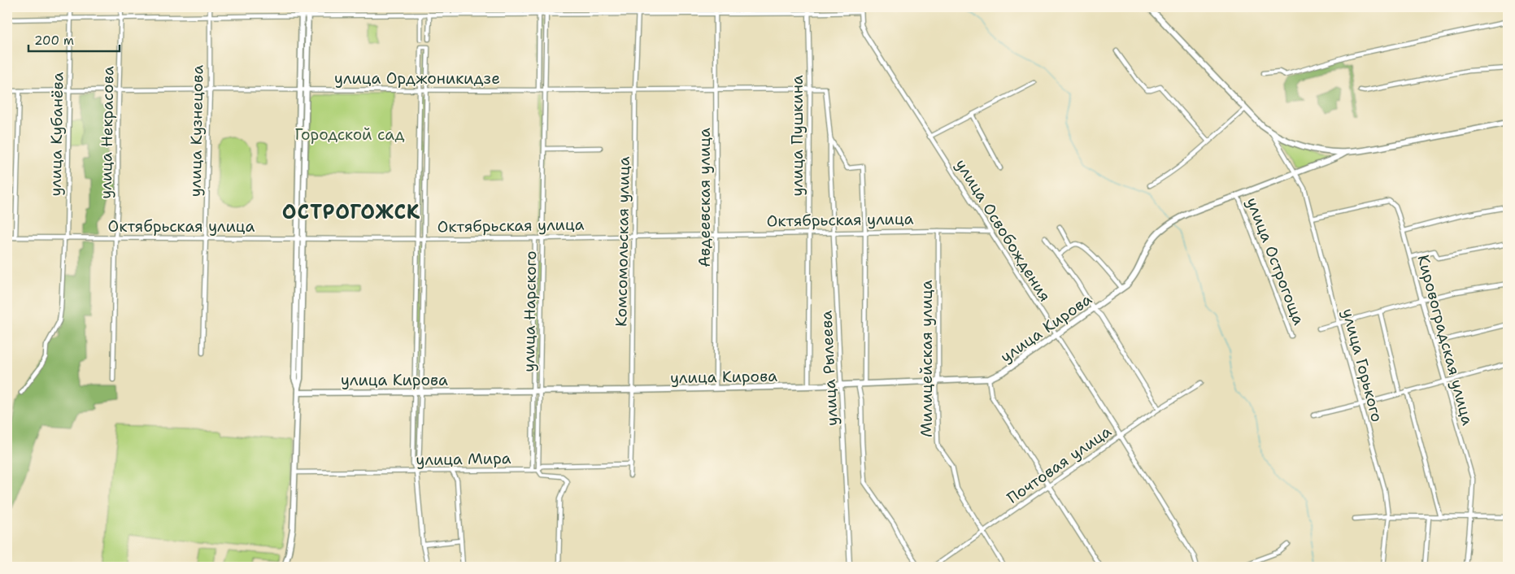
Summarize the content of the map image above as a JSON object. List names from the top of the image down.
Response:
{
  "streets": {
    "main road": ["улица Кирова"],
    "street": [
      "улица Орджоникидзе",
      "улица Кузнецова",
      "улица Некрасова",
      "улица Кубанёва",
      "улица Пушкина",
      "Авдеевская улица",
      "Октябрьская улица",
      "улица Освобождения",
      "Комсомольская улица",
      "улица Острогоща",
      "улица Нарского",
      "Кировоградская улица",
      "Милицейская улица",
      "улица Горького",
      "улица Рылеева",
      "улица Мира",
      "Почтовая улица"
    ]
  },
  "crossings": [
    ["улица Орджоникидзе", "улица Кузнецова"],
    ["улица Орджоникидзе", "улица Некрасова"],
    ["улица Орджоникидзе", "улица Кубанёва"],
    ["улица Орджоникидзе", "улица Пушкина"],
    ["улица Орджоникидзе", "Авдеевская улица"],
    ["улица Орджоникидзе", "Комсомольская улица"],
    ["улица Орджоникидзе", "улица Нарского"],
    ["улица Орджоникидзе", "улица Рылеева"],
    ["улица Кузнецова", "Октябрьская улица"],
    ["улица Некрасова", "Октябрьская улица"],
    ["улица Кубанёва", "Октябрьская улица"],
    ["улица Пушкина", "Октябрьская улица"],
    ["улица Пушкина", "улица Кирова"],
    ["Авдеевская улица", "Октябрьская улица"],
    ["Авдеевская улица", "улица Кирова"],
    ["Октябрьская улица", "улица Освобождения"],
    ["Октябрьская улица", "Комсомольская улица"],
    ["Октябрьская улица", "улица Нарского"],
    ["Октябрьская улица", "Милицейская улица"],
    ["Октябрьская улица", "улица Рылеева"],
    ["улица Освобождения", "улица Кирова"],
    ["улица Освобождения", "Почтовая улица"],
    ["Комсомольская улица", "улица Кирова"],
    ["Комсомольская улица", "улица Мира"],
    ["улица Острогоща", "улица Кирова"],
    ["улица Нарского", "улица Кирова"],
    ["улица Нарского", "улица Мира"],
    ["улица Кирова", "Милицейская улица"],
    ["улица Кирова", "улица Горького"],
    ["улица Кирова", "улица Рылеева"],
    ["Кировоградская улица", "улица Горького"],
    ["Милицейская улица", "Почтовая улица"]
  ],
  "districts": ["ОСТРОГОЖСК"],
  "parks": ["Городской сад"],
  "scale_bar": "200 m"
}
